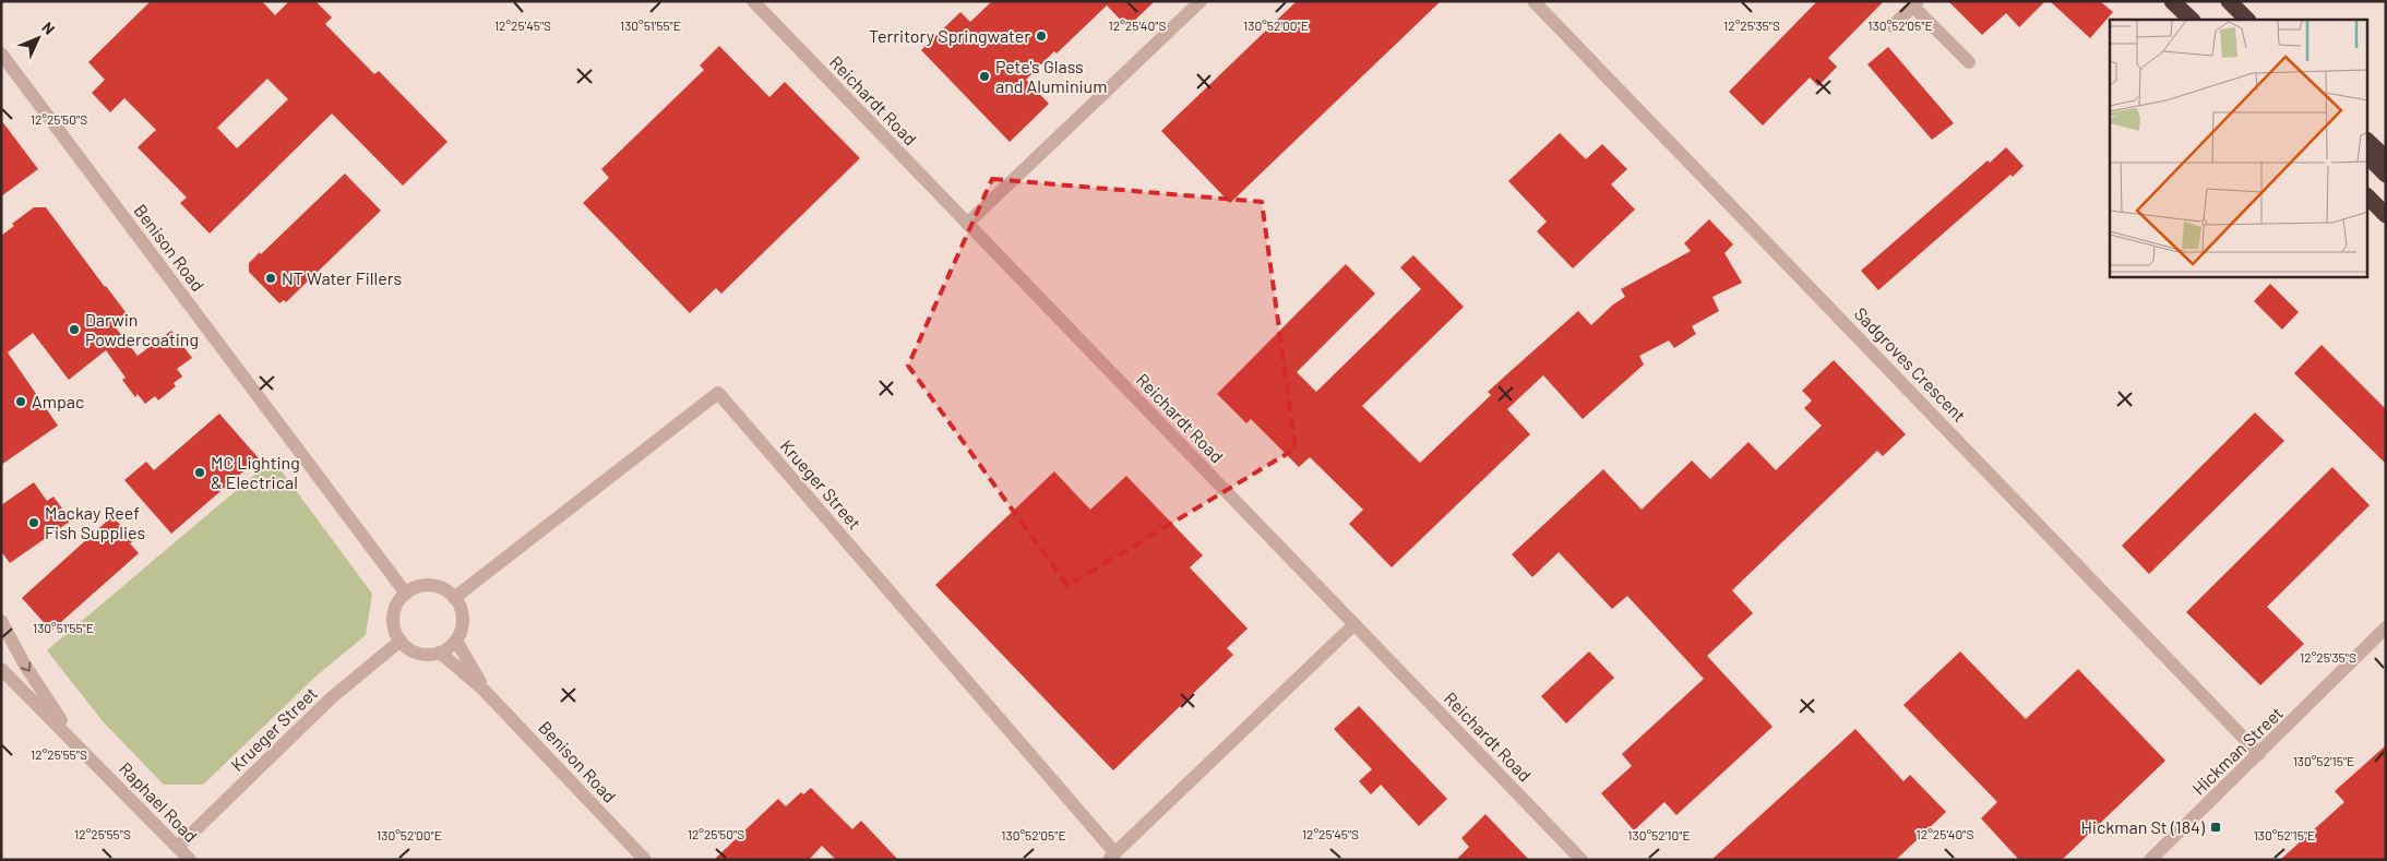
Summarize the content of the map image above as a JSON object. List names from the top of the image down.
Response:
{
  "streets": {
    "street": [
      "Reichardt Road",
      "Benison Road",
      "Sadgroves Crescent",
      "Krueger Street",
      "Hickman Street",
      "Raphael Road"
    ]
  },
  "crossings": [
    ["Benison Road", "Krueger Street"],
    ["Sadgroves Crescent", "Hickman Street"],
    ["Krueger Street", "Raphael Road"]
  ],
  "places": {
    "other": [
      "Territory Springwater",
      "Pete's Glass and Aluminium",
      "NT Water Fillers",
      "Darwin Powdercoating",
      "Ampac",
      "MC Lighting & Electrical",
      "Mackay Reef Fish Supplies"
    ],
    "transit": ["Hickman St (184)"]
  },
  "north": "top right",
  "coordinates": [
    "130°51'55\"E",
    "130°52'00\"E",
    "130°52'05\"E",
    "12°25'45\"S",
    "12°25'40\"S",
    "12°25'35\"S",
    "12°25'50\"S",
    "12°25'55\"S",
    "130°52'15\"E",
    "130°52'10\"E"
  ]
}
